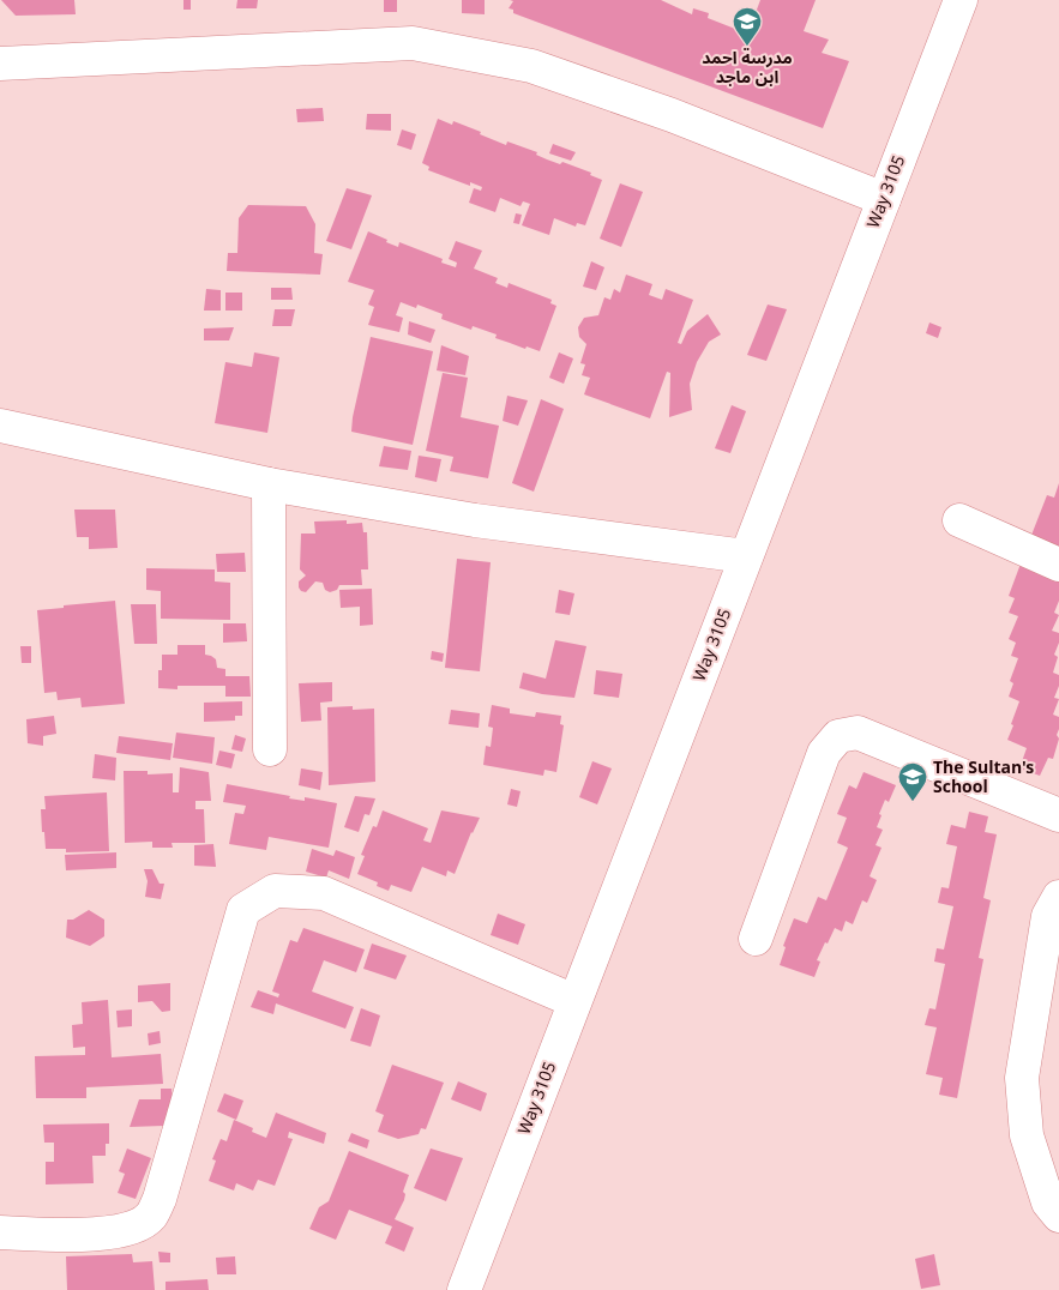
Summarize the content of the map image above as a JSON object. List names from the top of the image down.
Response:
{
  "streets": {
    "street": ["Way 3105"]
  },
  "places": {
    "school or university": ["مدرسة احمد ابن ماجد", "The Sultan's School"]
  }
}
